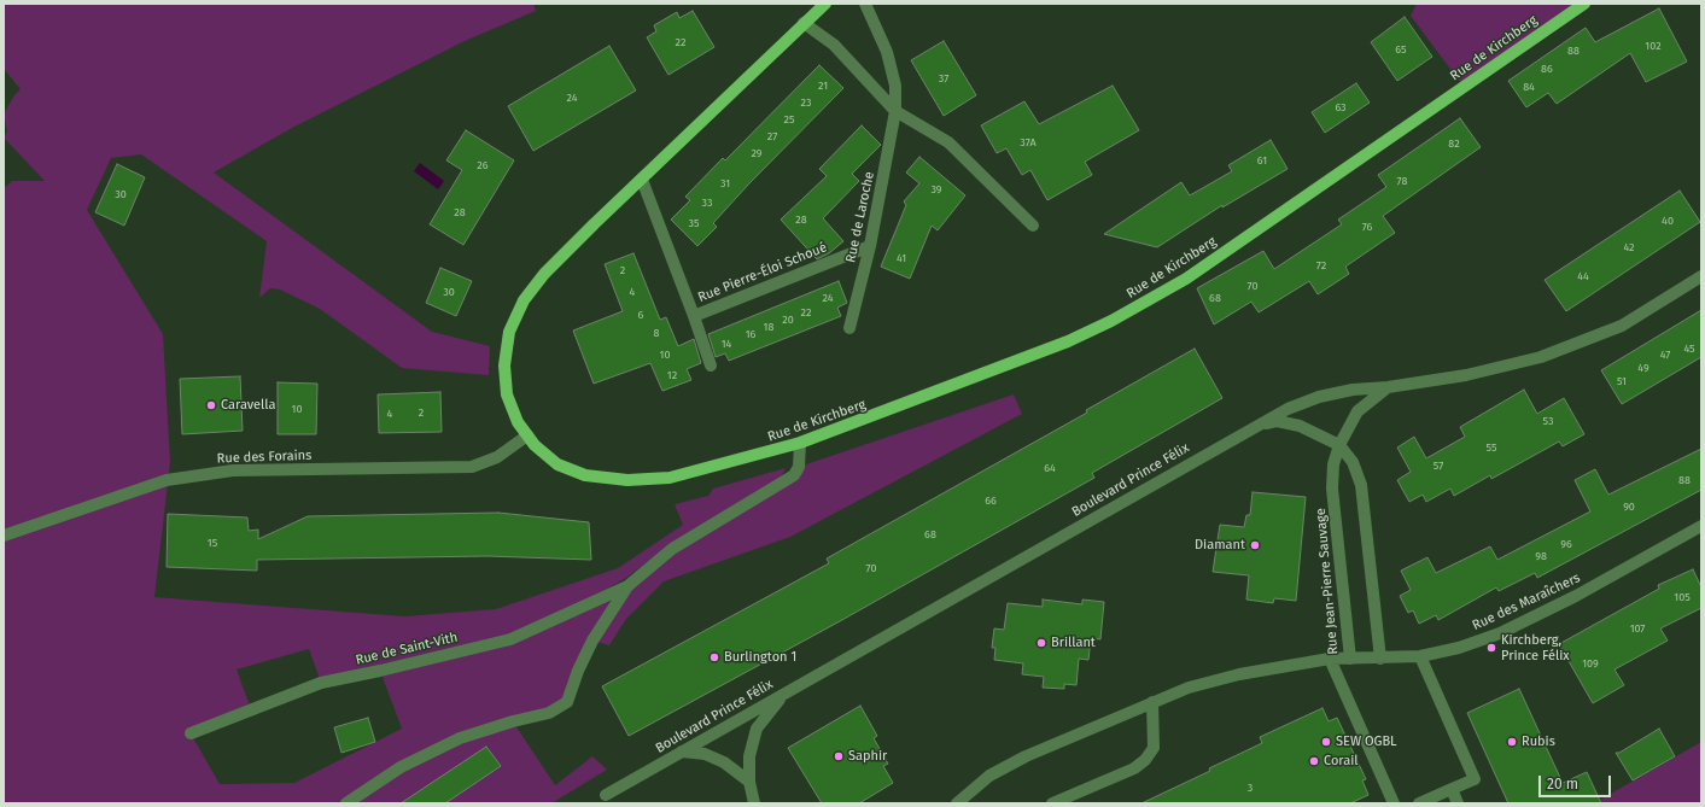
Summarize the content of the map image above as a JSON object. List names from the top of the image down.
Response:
{
  "streets": {
    "main road": ["Rue de Kirchberg"],
    "street": [
      "Rue de Laroche",
      "Rue Pierre-Éloi Schoué",
      "Rue des Forains",
      "Boulevard Prince Félix",
      "Rue Jean-Pierre Sauvage",
      "Rue des Maraîchers",
      "Rue de Saint-Vith"
    ]
  },
  "crossings": [
    ["Rue de Kirchberg", "Rue Pierre-Éloi Schoué"],
    ["Rue de Kirchberg", "Rue des Forains"],
    ["Rue de Kirchberg", "Rue de Saint-Vith"],
    ["Rue de Laroche", "Rue Pierre-Éloi Schoué"],
    ["Boulevard Prince Félix", "Rue Jean-Pierre Sauvage"],
    ["Rue Jean-Pierre Sauvage", "Rue des Maraîchers"]
  ],
  "places": [
    "Caravella",
    "Diamant",
    "Brillant",
    "Kirchberg, Prince Félix",
    "Burlington 1",
    "SEW OGBL",
    "Rubis",
    "Saphir",
    "Corail"
  ],
  "house_numbers": [
    "22",
    "102",
    "65",
    "88",
    "86",
    "37",
    "21",
    "84",
    "24",
    "23",
    "63",
    "25",
    "27",
    "37A",
    "82",
    "29",
    "61",
    "26",
    "78",
    "31",
    "39",
    "30",
    "33",
    "28",
    "28",
    "40",
    "35",
    "76",
    "42",
    "41",
    "72",
    "2",
    "44",
    "70",
    "30",
    "4",
    "24",
    "68",
    "22",
    "6",
    "20",
    "18",
    "8",
    "16",
    "14",
    "45",
    "10",
    "47",
    "49",
    "12",
    "51",
    "10",
    "2",
    "4",
    "53",
    "55",
    "57",
    "64",
    "88",
    "66",
    "90",
    "68",
    "15",
    "96",
    "98",
    "70",
    "105",
    "107",
    "109",
    "3"
  ],
  "scale_bar": "20 m"
}
